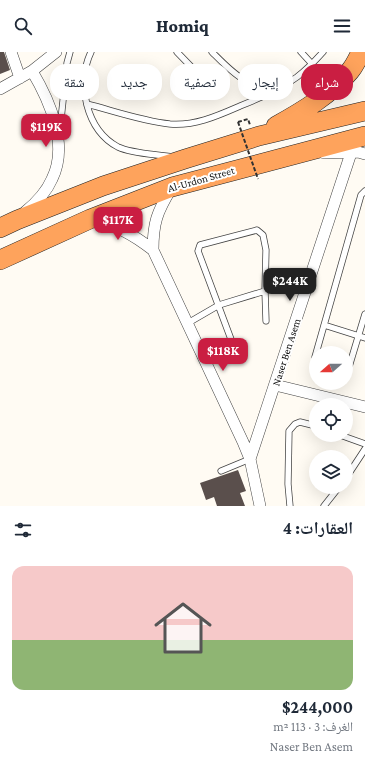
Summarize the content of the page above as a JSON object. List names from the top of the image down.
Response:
{
  "streets": {
    "highway": ["Al-Urdon Street"],
    "street": ["Naser Ben Asem"]
  },
  "north": "left",
  "page": {
    "header": "Homiq",
    "chip": [
      "شراء",
      "إيجار",
      "تصفية",
      "جديد",
      "شقة"
    ],
    "price": [
      "$119K",
      "$117K",
      "$244K",
      "$118K"
    ],
    "heading": "العقارات: 4",
    "list": [
      {
        "name": "$244,000",
        "note": "الغرف: 3 · 113 m² · Naser Ben Asem"
      }
    ]
  }
}
